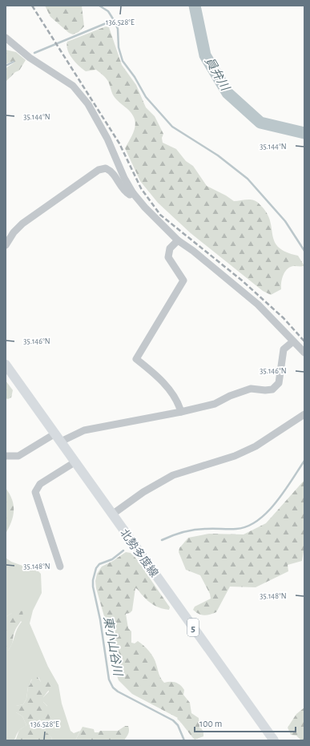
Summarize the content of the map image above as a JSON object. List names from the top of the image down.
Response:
{
  "streets": {
    "main road": ["北勢多度線", "5"]
  },
  "water": ["員弁川", "東小山谷川"],
  "scale_bar": "100 m",
  "coordinates": [
    "136.528°E",
    "35.144°N",
    "35.146°N",
    "35.148°N"
  ]
}
